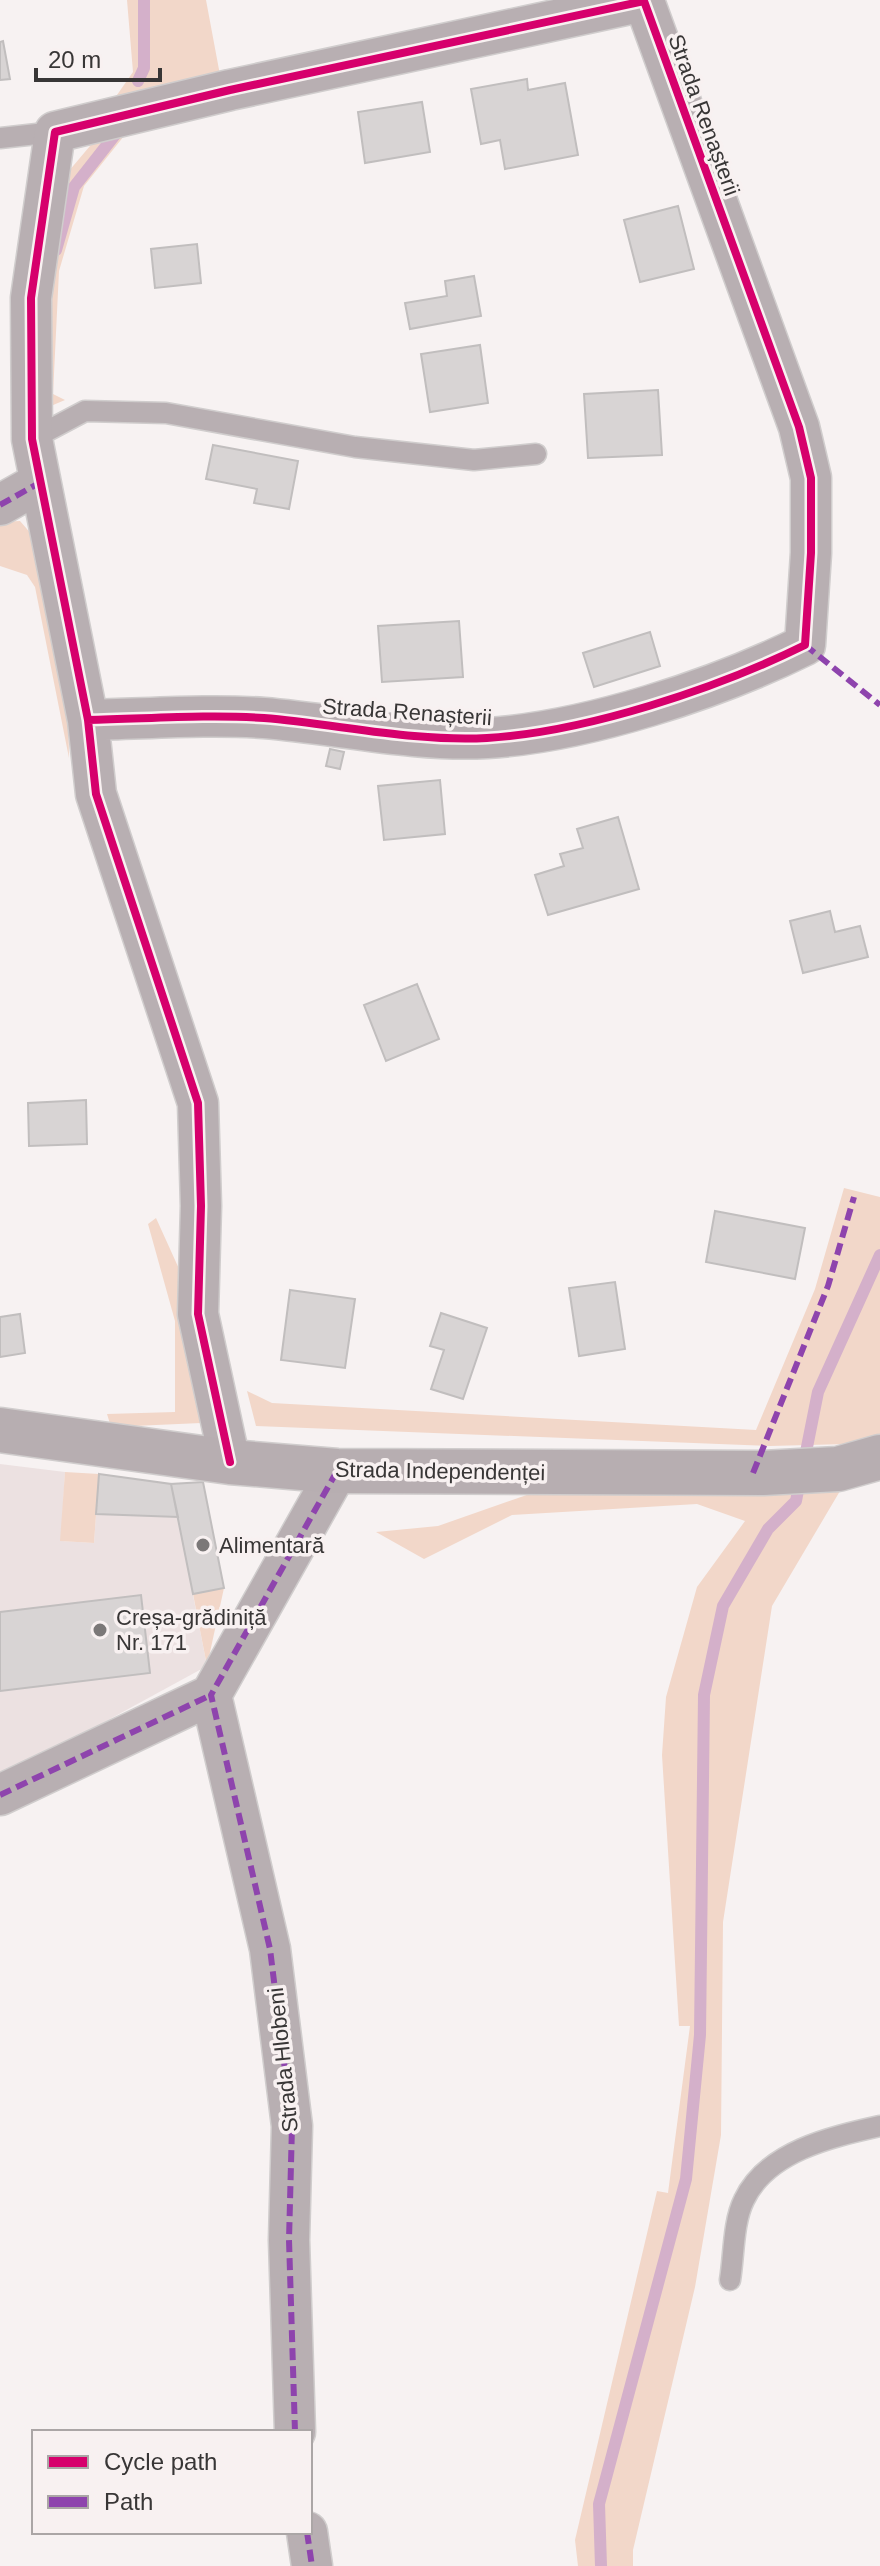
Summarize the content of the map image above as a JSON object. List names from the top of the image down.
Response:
{
  "streets": {
    "main road": ["Strada Independenței"],
    "street": ["Strada Renașterii", "Strada Hlobeni"]
  },
  "places": ["Alimentară", "Creșa-grădiniță Nr. 171"],
  "legend": ["Cycle path", "Path"],
  "scale_bar": "20 m"
}
